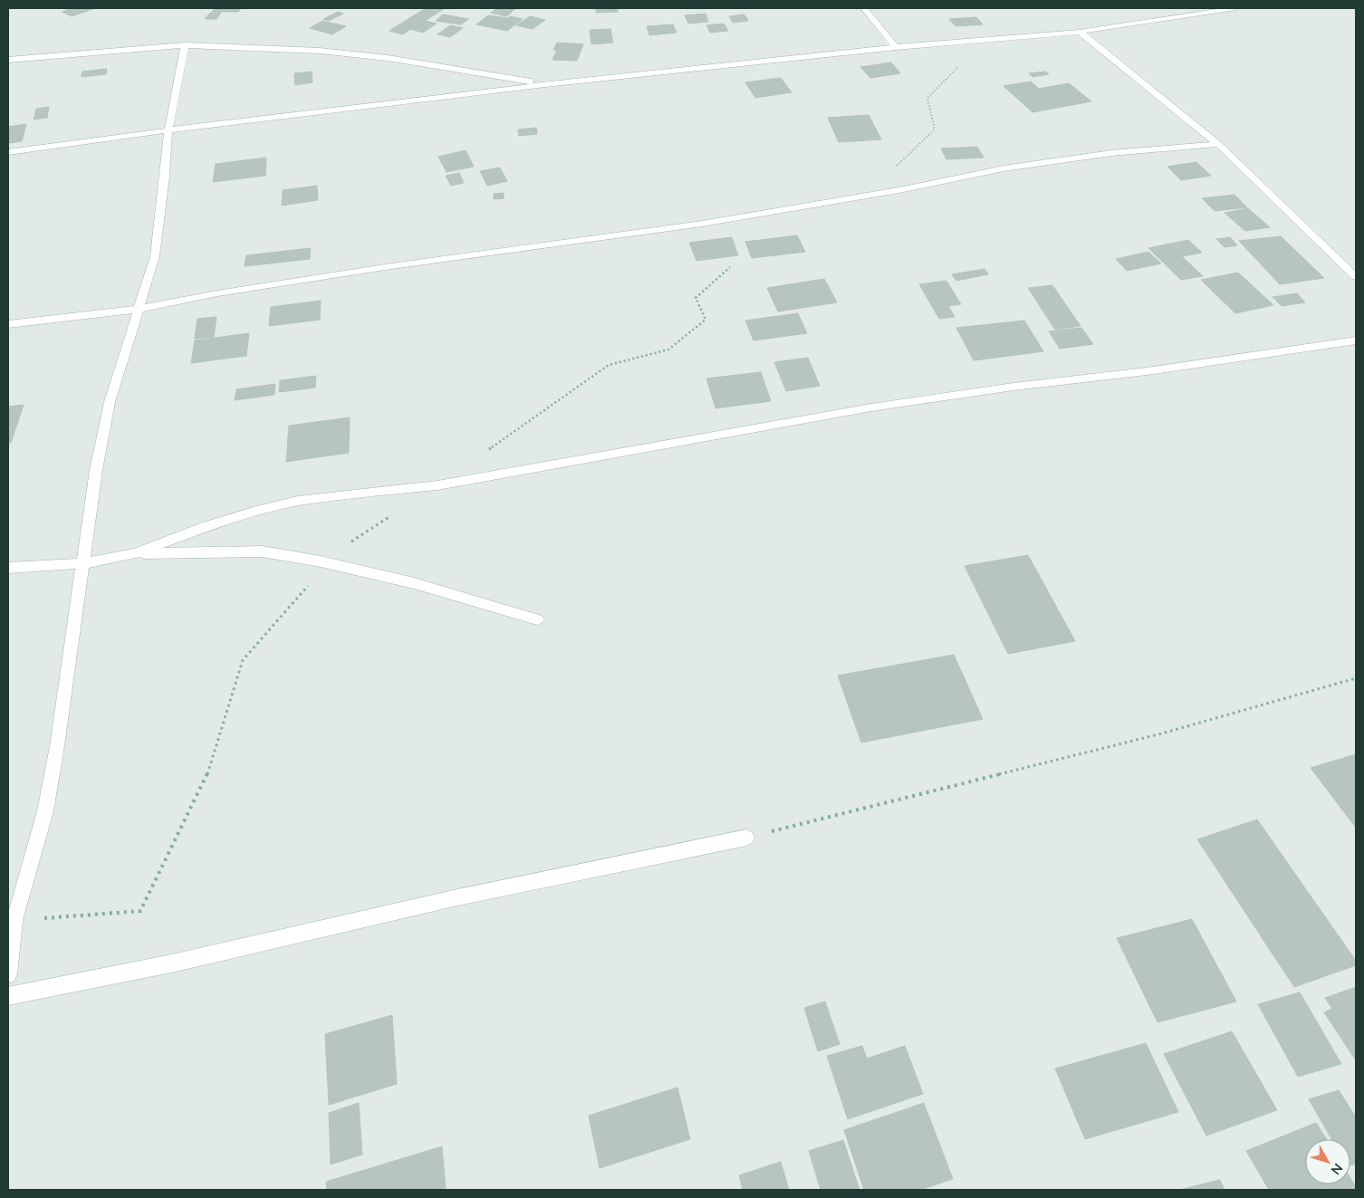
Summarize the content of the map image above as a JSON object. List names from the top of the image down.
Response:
{
  "north": "bottom right"
}
